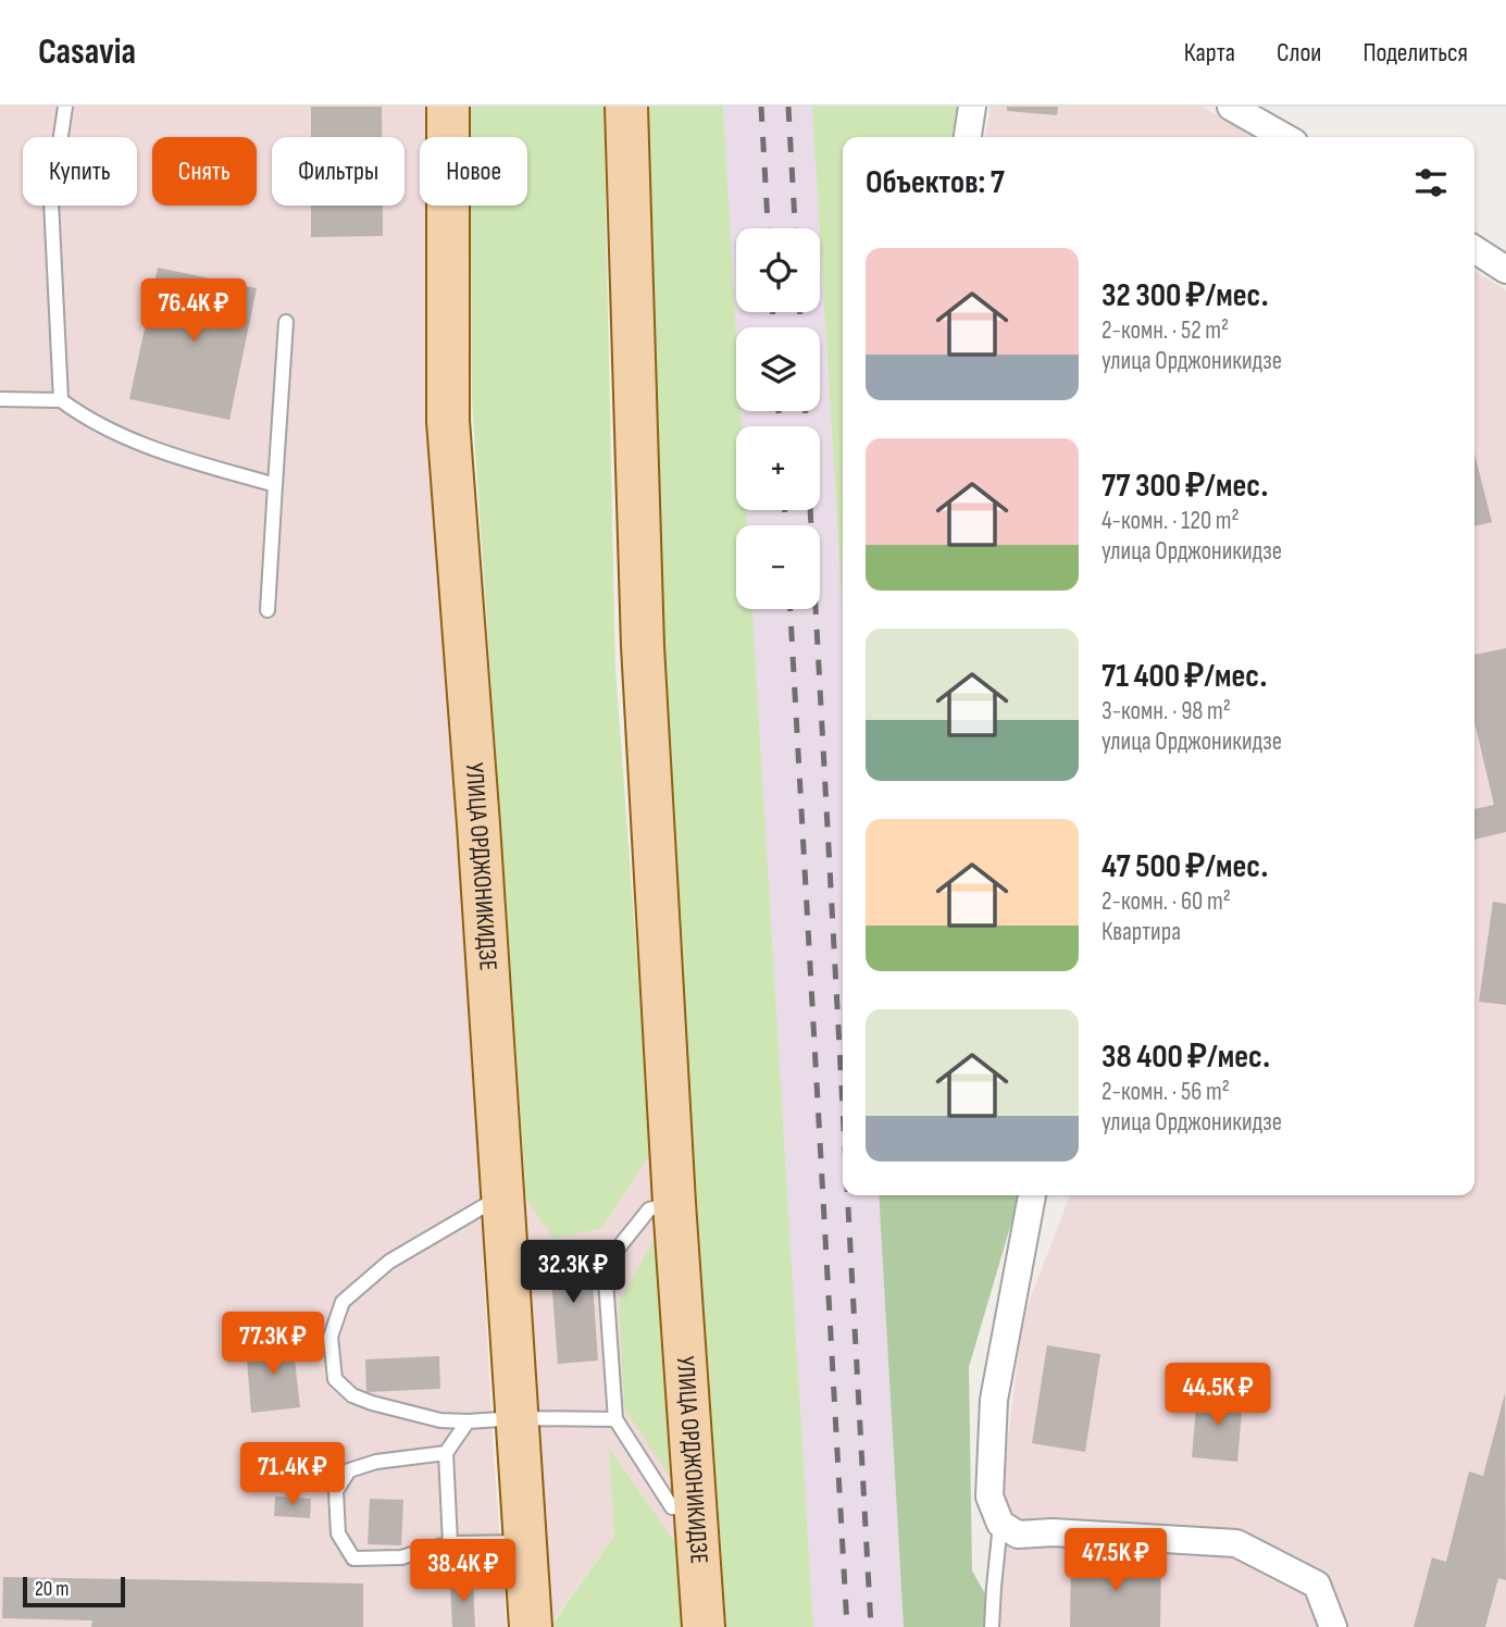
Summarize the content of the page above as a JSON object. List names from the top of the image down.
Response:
{
  "streets": {
    "main road": ["УЛИЦА ОРДЖОНИКИДЗЕ"]
  },
  "scale_bar": "20 m",
  "page": {
    "header": "Casavia",
    "nav": ["Карта", "Слои", "Поделиться"],
    "chip": [
      "Купить",
      "Снять",
      "Фильтры",
      "Новое"
    ],
    "heading": "Объектов: 7",
    "map_buttons": ["+", "−"],
    "list": [
      {
        "name": "32 300 ₽/мес.",
        "note": "2-комн. · 52 m² · улица Орджоникидзе"
      },
      {
        "name": "77 300 ₽/мес.",
        "note": "4-комн. · 120 m² · улица Орджоникидзе"
      },
      {
        "name": "71 400 ₽/мес.",
        "note": "3-комн. · 98 m² · улица Орджоникидзе"
      },
      {
        "name": "47 500 ₽/мес.",
        "note": "2-комн. · 60 m² · Квартира"
      },
      {
        "name": "38 400 ₽/мес.",
        "note": "2-комн. · 56 m² · улица Орджоникидзе"
      }
    ],
    "price": [
      "76.4K ₽",
      "32.3K ₽",
      "77.3K ₽",
      "44.5K ₽",
      "71.4K ₽",
      "47.5K ₽",
      "38.4K ₽"
    ],
    "scale": "20 m"
  }
}
